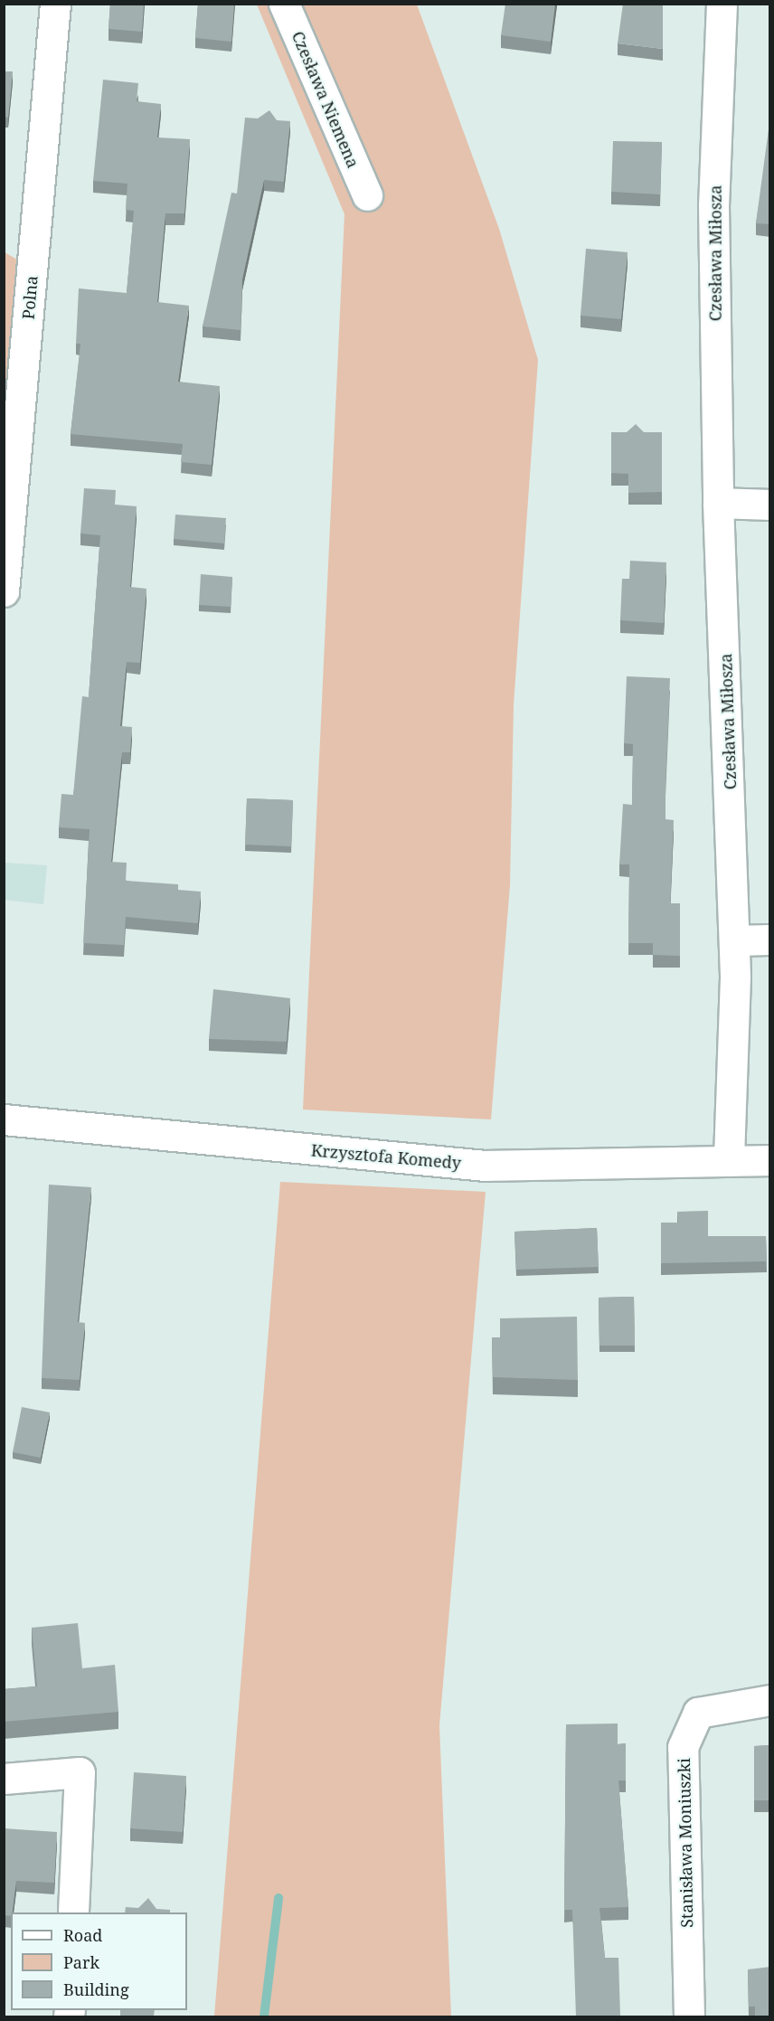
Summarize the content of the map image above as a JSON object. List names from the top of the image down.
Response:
{
  "streets": {
    "street": [
      "Czesława Niemena",
      "Czesława Miłosza",
      "Polna",
      "Krzysztofa Komedy",
      "Stanisława Moniuszki"
    ]
  },
  "crossings": [
    ["Czesława Miłosza", "Krzysztofa Komedy"]
  ],
  "legend": ["Road", "Park", "Building"]
}
